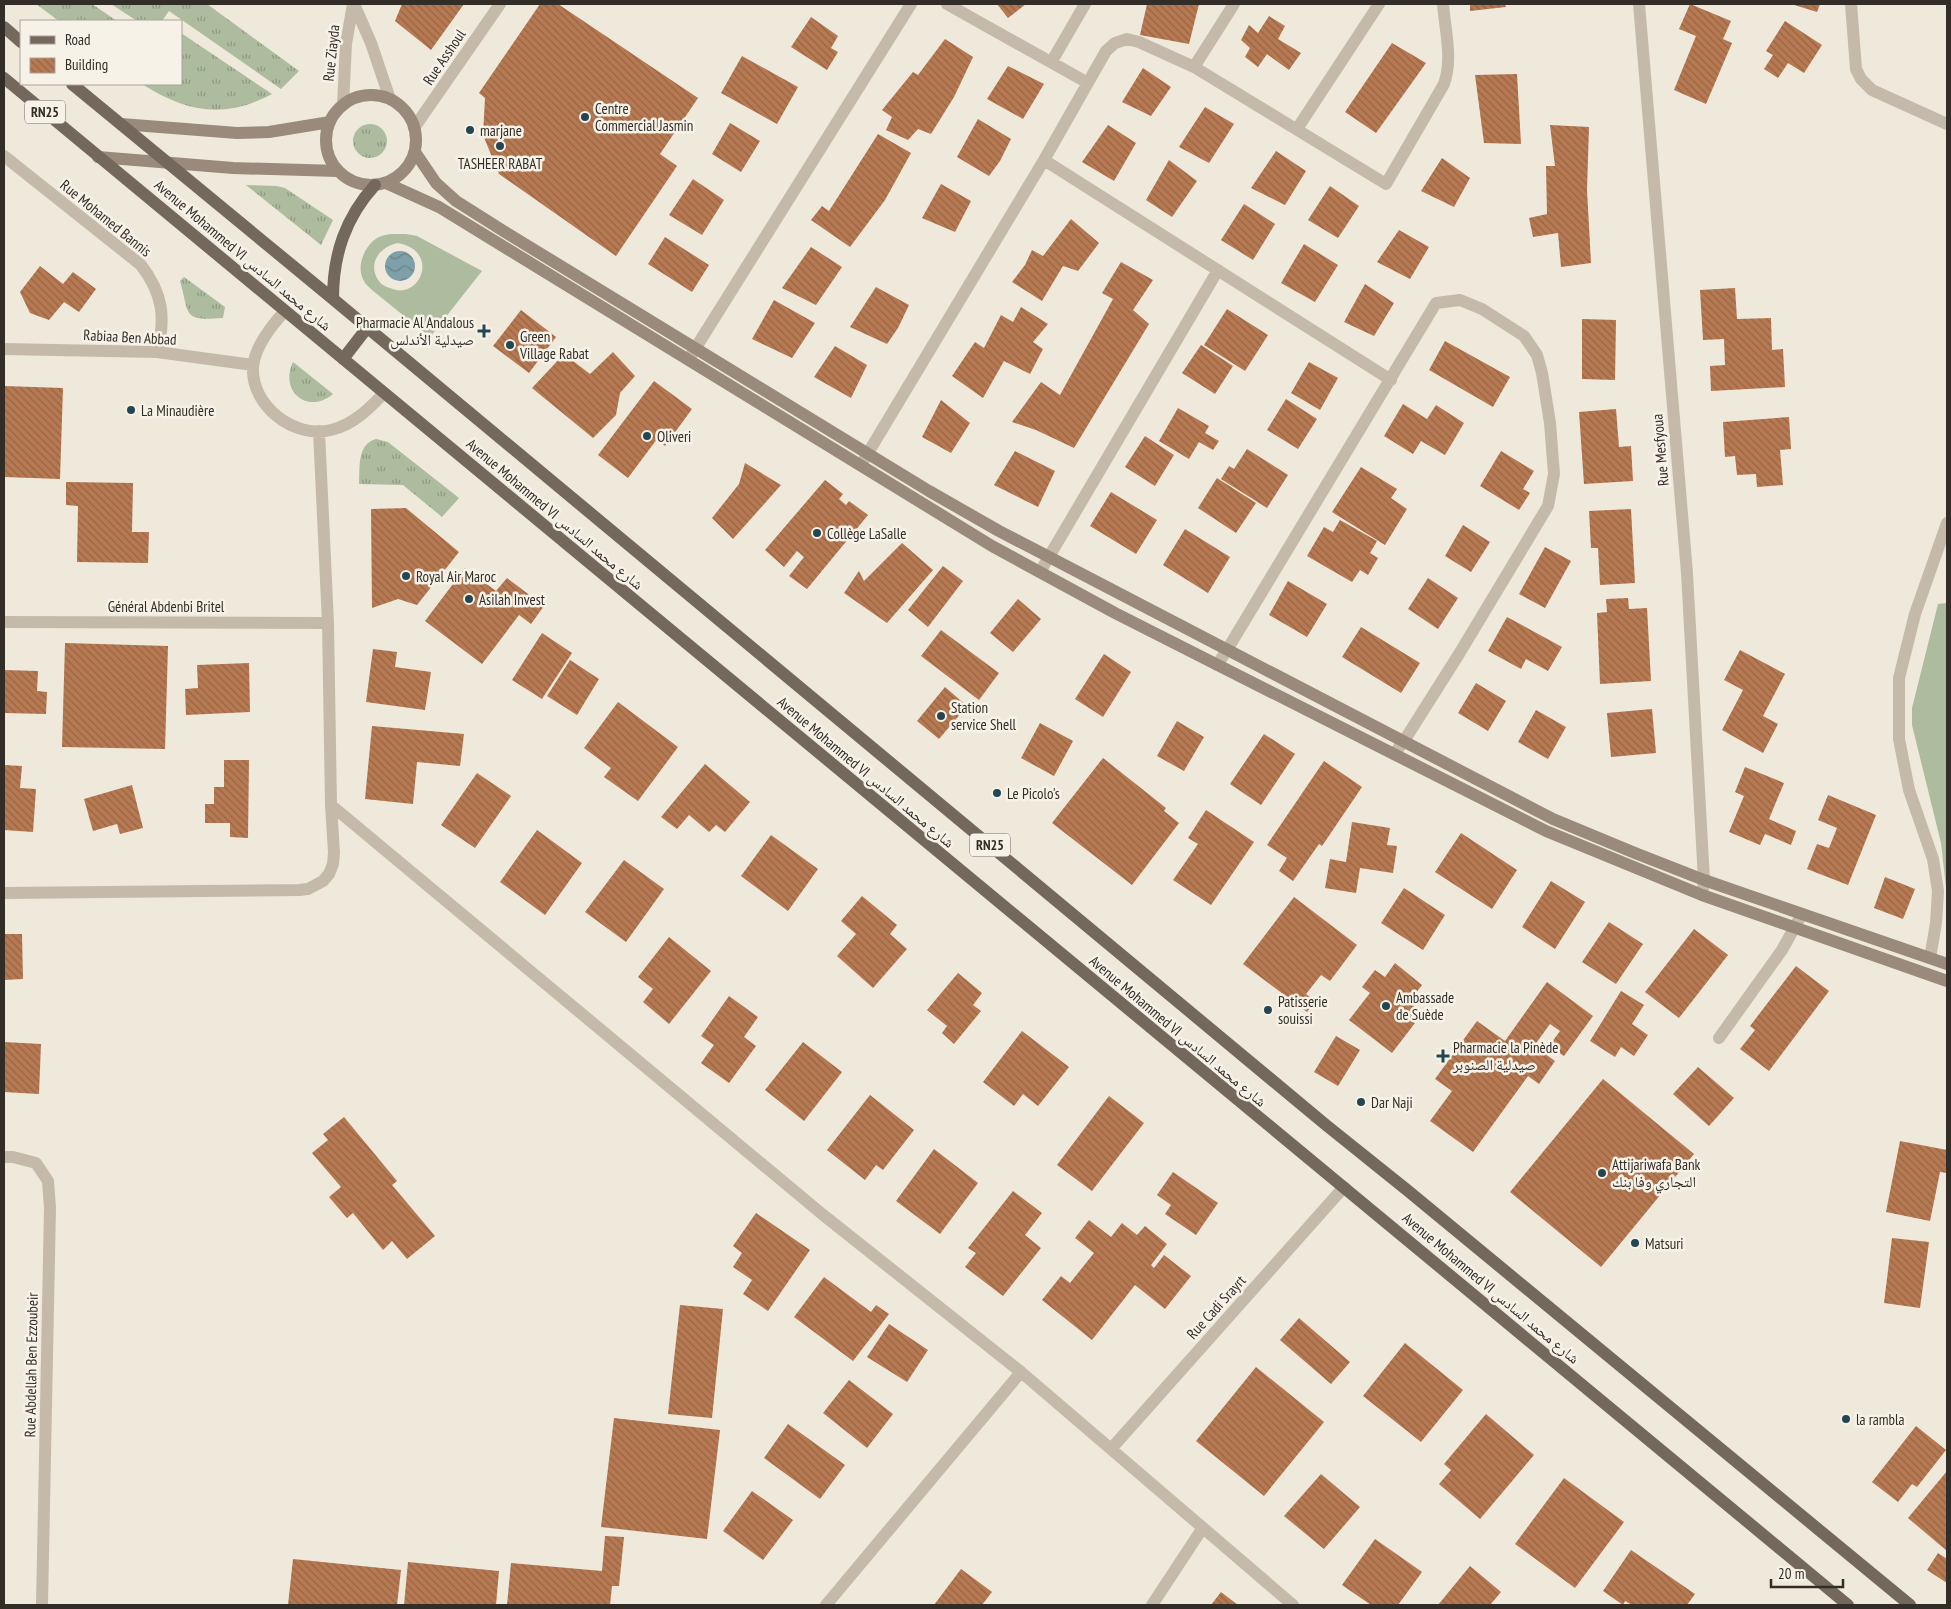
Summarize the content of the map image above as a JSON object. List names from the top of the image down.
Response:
{
  "streets": {
    "main road": ["RN25", "Avenue Mohammed VI شارع محمد السادس"],
    "street": [
      "Rue Ziayda",
      "Rue Asshoul",
      "Rue Mohamed Bannis",
      "Rabiaa Ben Abbad",
      "Rue Mesfyoua",
      "Général Abdenbi Britel",
      "Rue Cadi Srayrt",
      "Rue Abdellah Ben Ezzoubeir"
    ]
  },
  "crossings": [
    ["Rue Ziayda", "Rue Asshoul"],
    ["Rue Mohamed Bannis", "Rabiaa Ben Abbad"],
    ["Avenue Mohammed VI شارع محمد السادس", "Rue Cadi Srayrt"]
  ],
  "places": {
    "other": [
      "Centre Commercial Jasmin",
      "marjane",
      "TASHEER RABAT",
      "Green Village Rabat",
      "La Minaudière",
      "Oliveri",
      "Collège LaSalle",
      "Royal Air Maroc",
      "Asilah Invest",
      "Station service Shell",
      "Le Picolo's",
      "Ambassade de Suède",
      "Patisserie souissi",
      "Dar Naji",
      "Attijariwafa Bank التجاري وفا بنك",
      "Matsuri",
      "la rambla"
    ],
    "health": ["Pharmacie Al Andalous صيدلية الأندلس", "Pharmacie la Pinède صيدلية الصنوبر"]
  },
  "legend": ["Road", "Building"],
  "scale_bar": "20 m"
}
